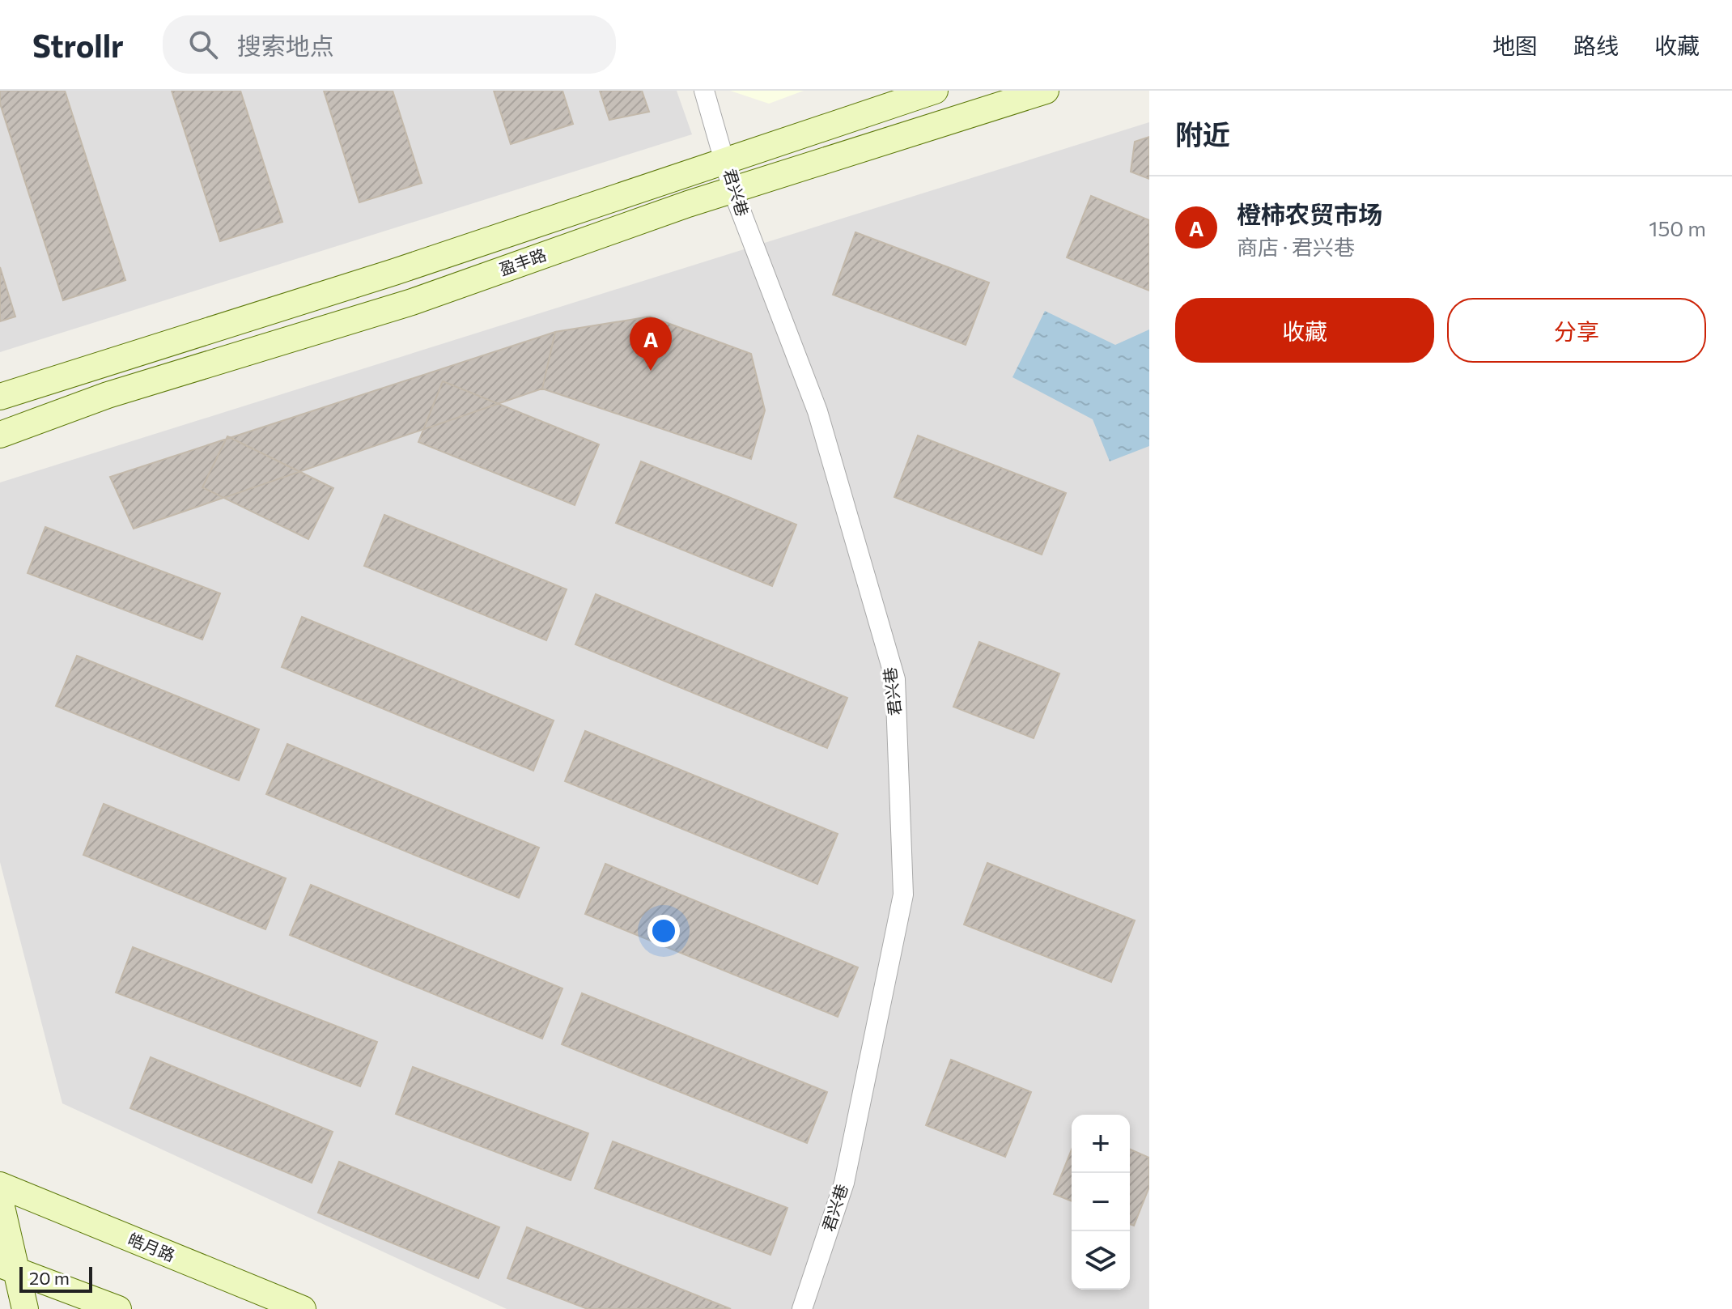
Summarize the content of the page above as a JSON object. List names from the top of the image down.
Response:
{
  "streets": {
    "main road": ["盈丰路", "皓月路"],
    "street": ["君兴巷"]
  },
  "crossings": [
    ["君兴巷", "盈丰路"]
  ],
  "scale_bar": "20 m",
  "page": {
    "header": "Strollr",
    "search": "搜索地点",
    "nav": ["地图", "路线", "收藏"],
    "heading": "附近",
    "list": [
      {
        "mark": "A",
        "name": "橙柿农贸市场",
        "note": "商店 · 君兴巷",
        "value": "150 m"
      }
    ],
    "buttons": ["收藏", "分享"],
    "pins": "A",
    "map_buttons": ["+", "−"],
    "scale": "20 m"
  }
}
